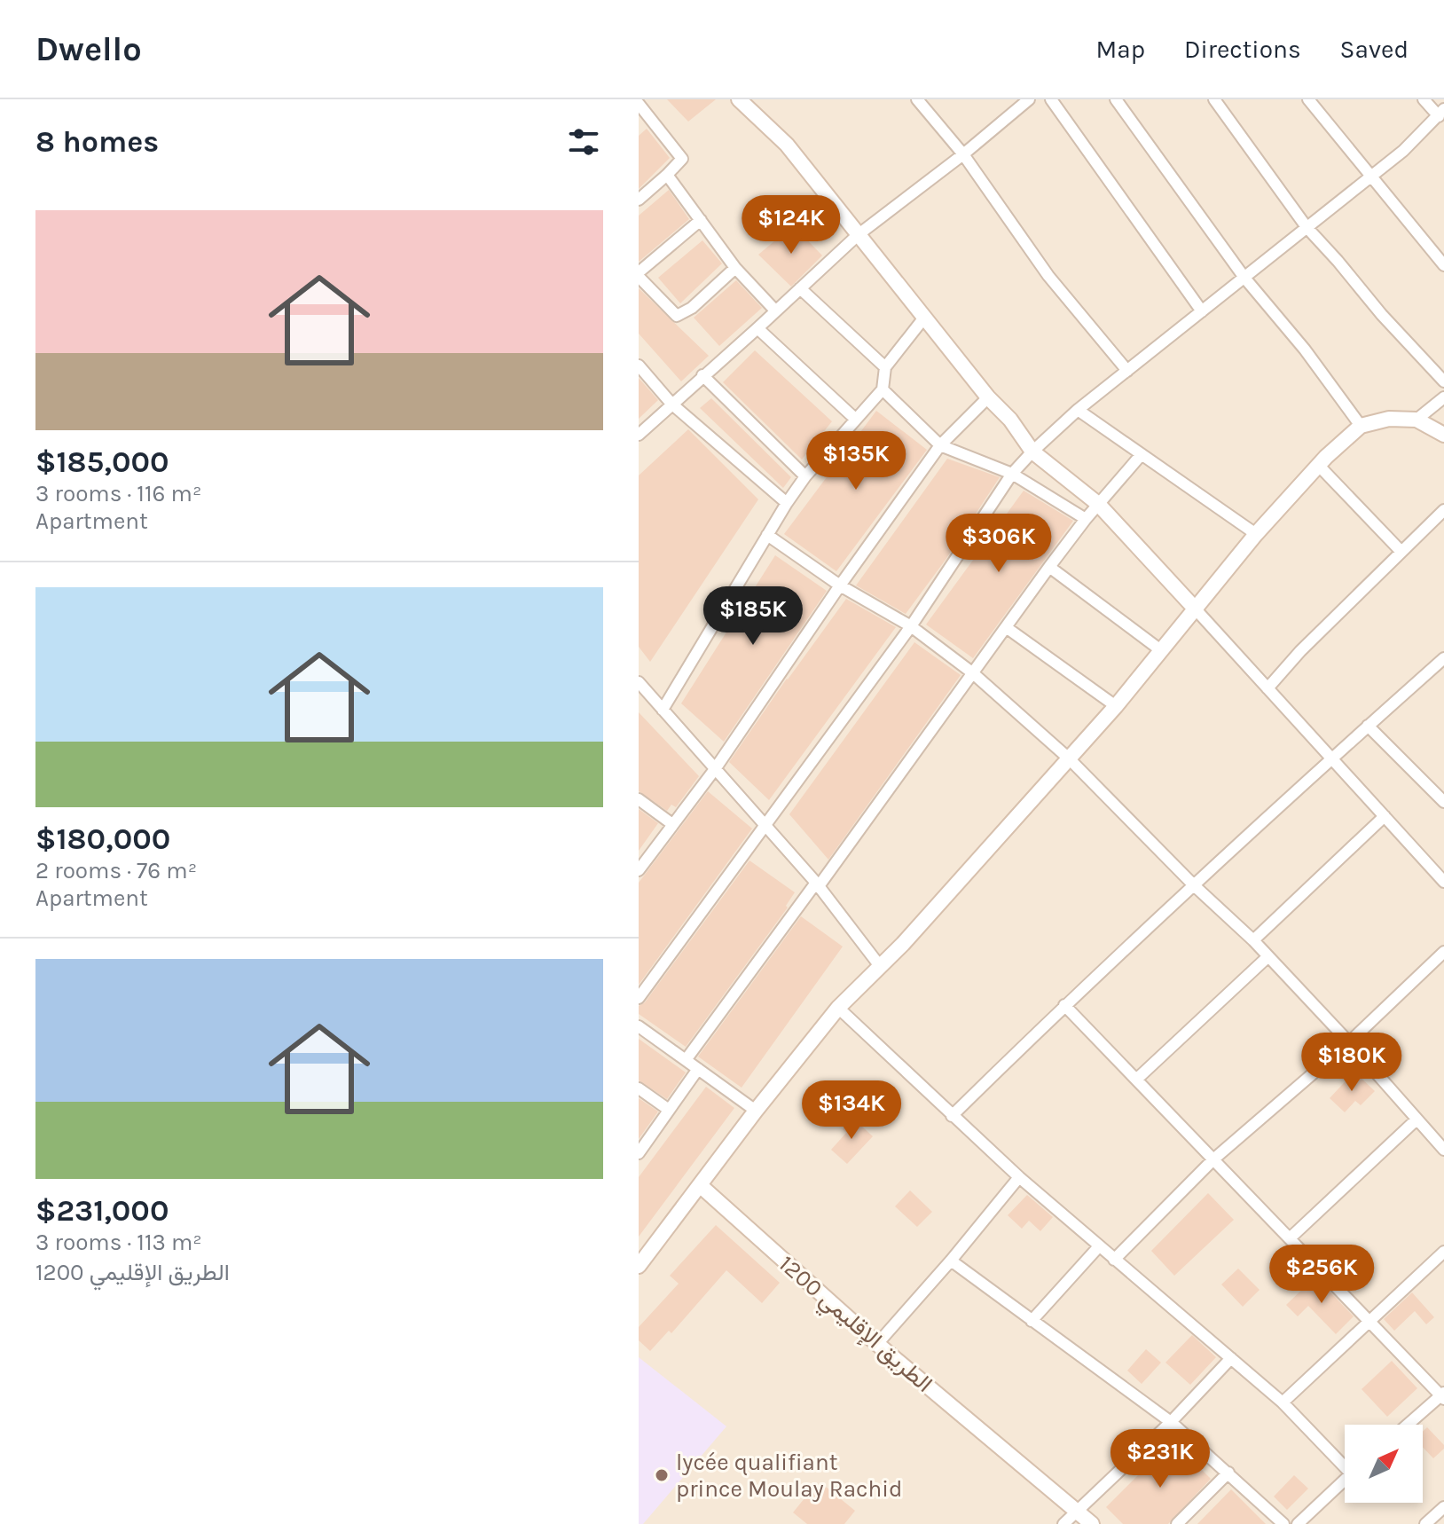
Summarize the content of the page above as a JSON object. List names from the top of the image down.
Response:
{
  "streets": {
    "street": ["الطريق الإقليمي 1200"]
  },
  "places": ["lycée qualifiant prince Moulay Rachid"],
  "north": "top right",
  "page": {
    "header": "Dwello",
    "nav": ["Map", "Directions", "Saved"],
    "heading": "8 homes",
    "list": [
      {
        "name": "$185,000",
        "note": "3 rooms · 116 m² · Apartment"
      },
      {
        "name": "$180,000",
        "note": "2 rooms · 76 m² · Apartment"
      },
      {
        "name": "$231,000",
        "note": "3 rooms · 113 m² · الطريق الإقليمي 1200"
      }
    ],
    "price": [
      "$124K",
      "$135K",
      "$306K",
      "$185K",
      "$180K",
      "$134K",
      "$256K",
      "$231K"
    ]
  }
}
